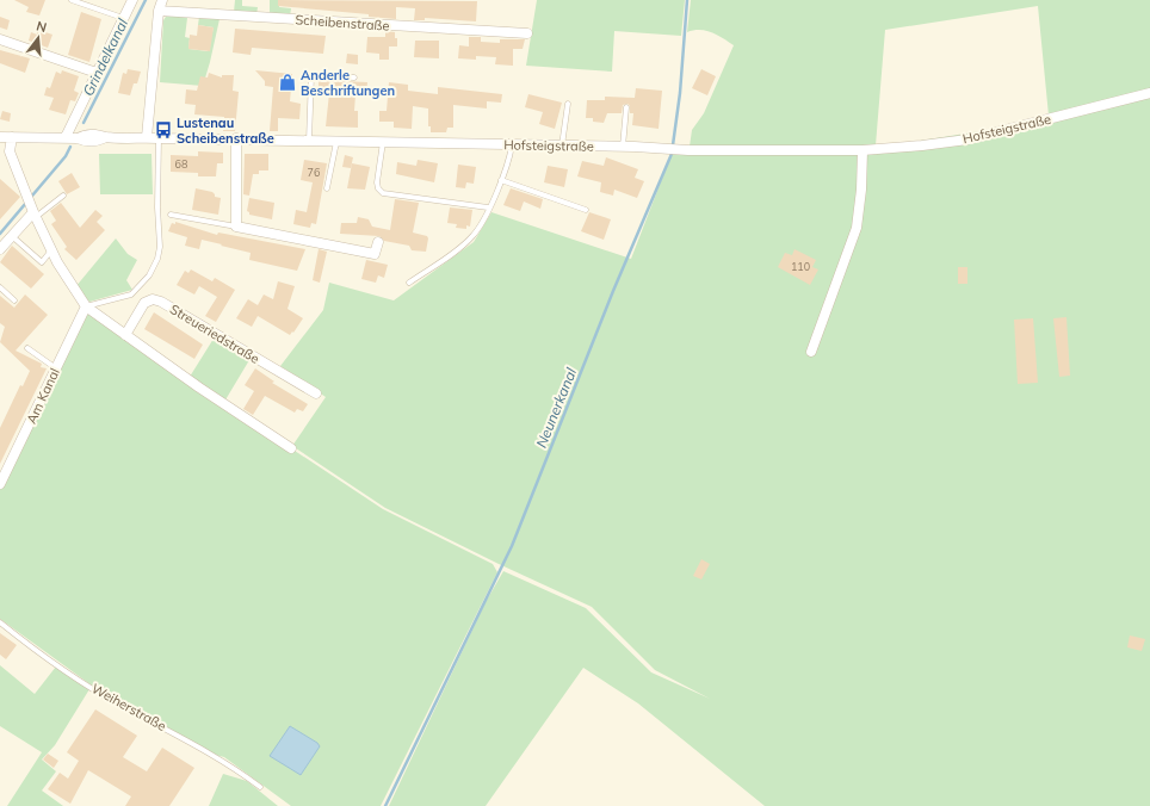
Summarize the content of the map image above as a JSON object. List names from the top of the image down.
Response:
{
  "streets": {
    "street": [
      "Scheibenstraße",
      "Hofsteigstraße",
      "Streueriedstraße",
      "Am Kanal"
    ],
    "lane": ["Weiherstraße"]
  },
  "water": ["Grindelkanal", "Neunerkanal"],
  "places": {
    "shop": ["Anderle Beschriftungen"],
    "bus stop": ["Lustenau Scheibenstraße"]
  },
  "house_numbers": ["68", "76", "110"],
  "north": "top"
}
